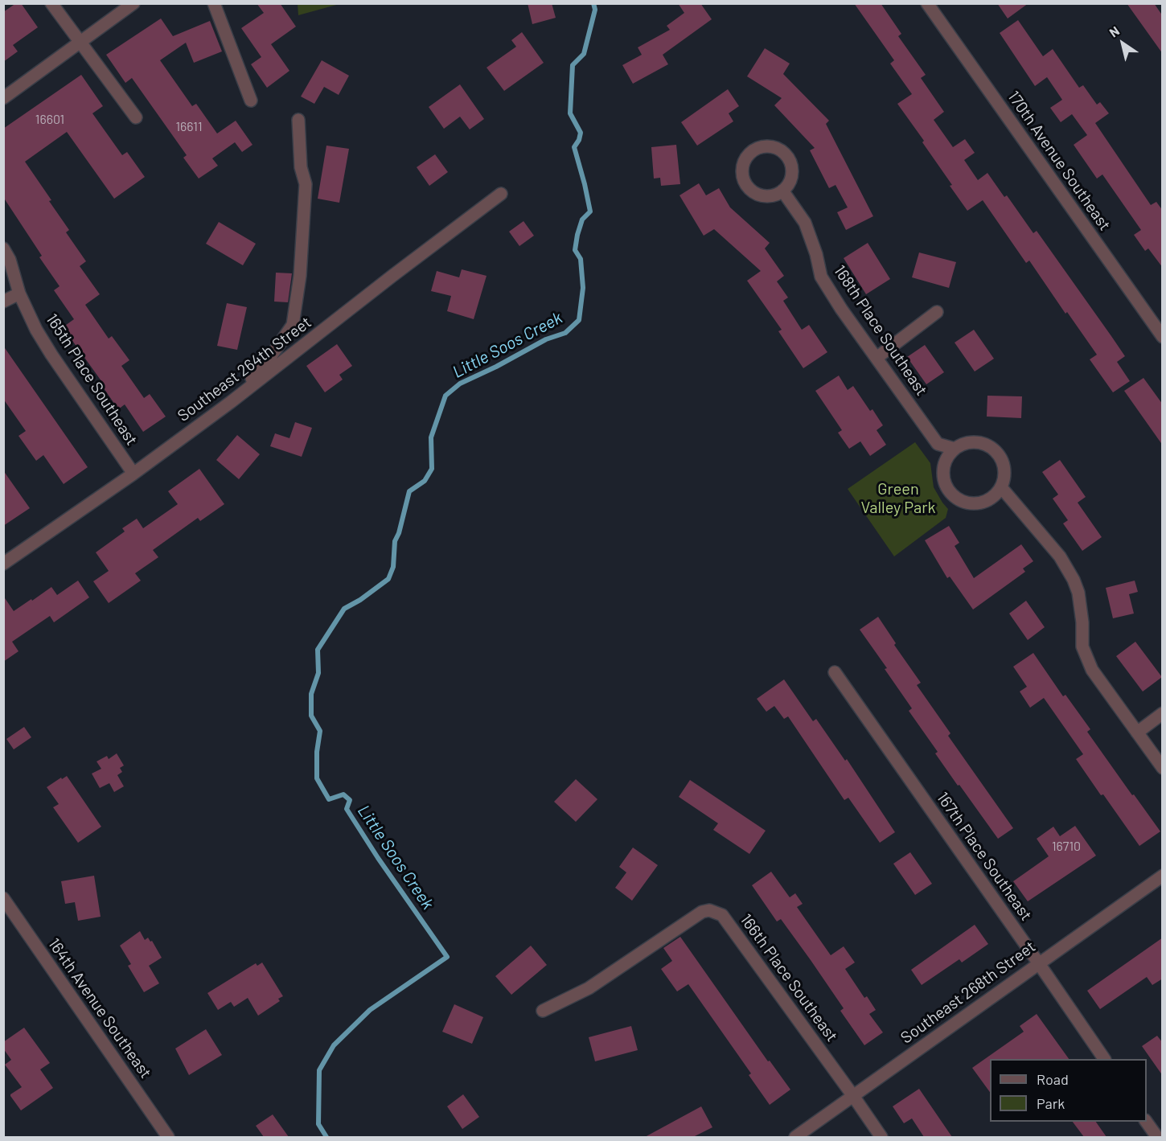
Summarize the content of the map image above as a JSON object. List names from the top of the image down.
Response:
{
  "streets": {
    "street": [
      "170th Avenue Southeast",
      "168th Place Southeast",
      "Southeast 264th Street",
      "165th Place Southeast",
      "167th Place Southeast",
      "166th Place Southeast",
      "Southeast 268th Street",
      "164th Avenue Southeast"
    ]
  },
  "crossings": [
    ["Southeast 264th Street", "165th Place Southeast"],
    ["167th Place Southeast", "Southeast 268th Street"],
    ["166th Place Southeast", "Southeast 268th Street"]
  ],
  "water": ["Little Soos Creek"],
  "parks": ["Green Valley Park"],
  "house_numbers": ["16601", "16611", "16710"],
  "legend": ["Road", "Park"],
  "north": "top left"
}
